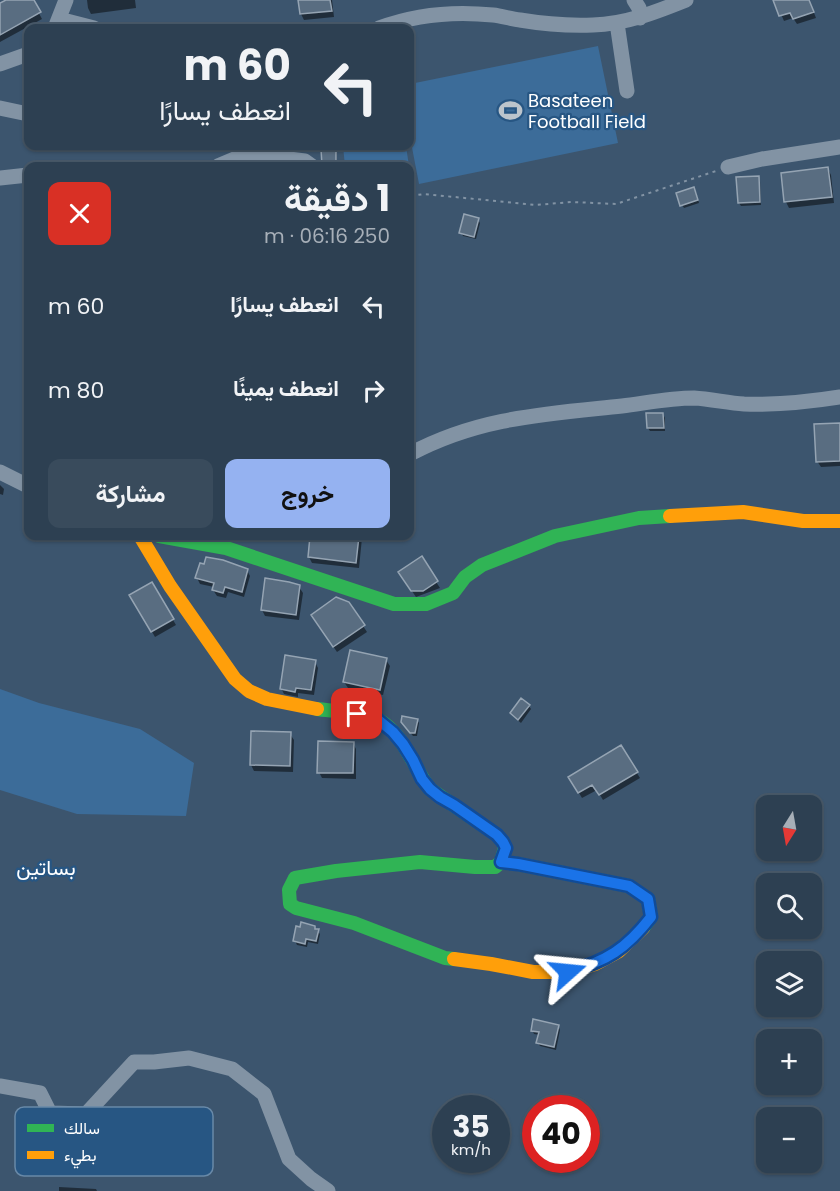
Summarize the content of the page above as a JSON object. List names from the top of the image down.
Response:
{
  "districts": ["بساتين"],
  "places": {
    "sports": ["Basateen Football Field"]
  },
  "legend": ["سالك", "بطيء"],
  "north": "bottom",
  "page": {
    "turn": ["60 m", "انعطف يسارًا"],
    "heading": ["1 دقيقة", "250 m · 06:16"],
    "list": [
      {
        "name": "انعطف يسارًا",
        "value": "60 m"
      },
      {
        "name": "انعطف يمينًا",
        "value": "80 m"
      }
    ],
    "buttons": ["خروج", "مشاركة"],
    "map_buttons": ["+", "−"],
    "speed": "35 km/h",
    "limit": "40"
  }
}
